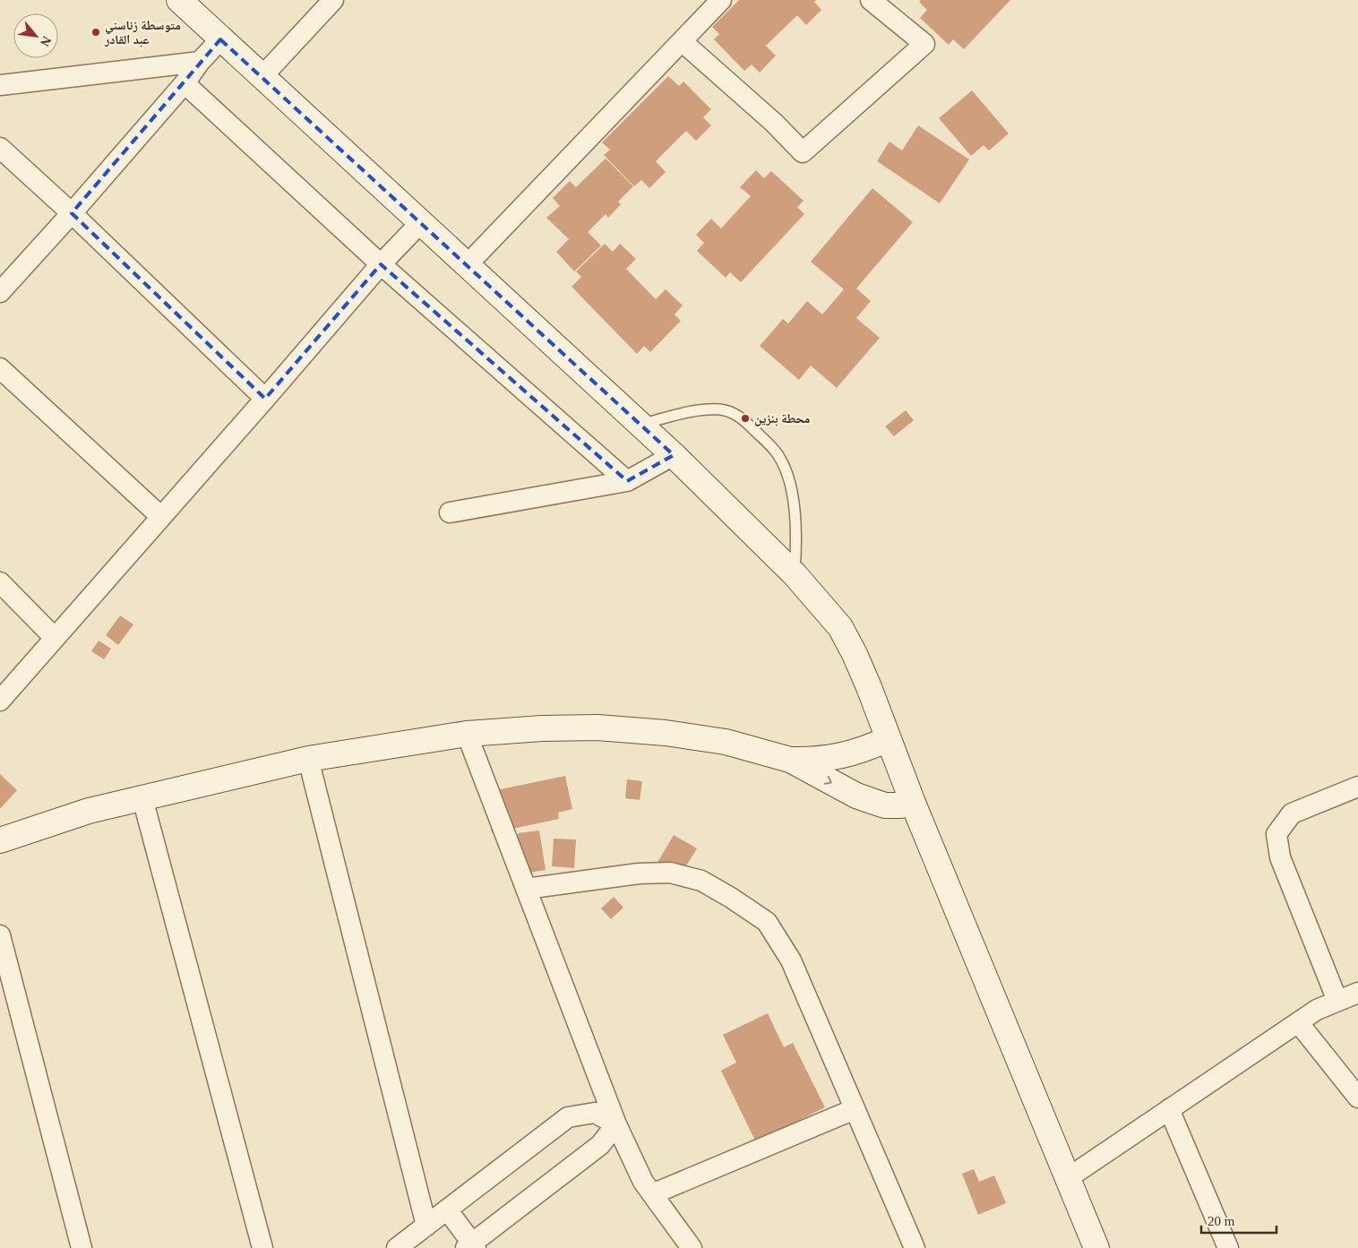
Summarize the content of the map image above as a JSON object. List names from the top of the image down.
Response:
{
  "places": ["متوسطة زناسني عبد القادر", "محطة بنزين"],
  "scale_bar": "20 m",
  "north": "bottom right"
}
